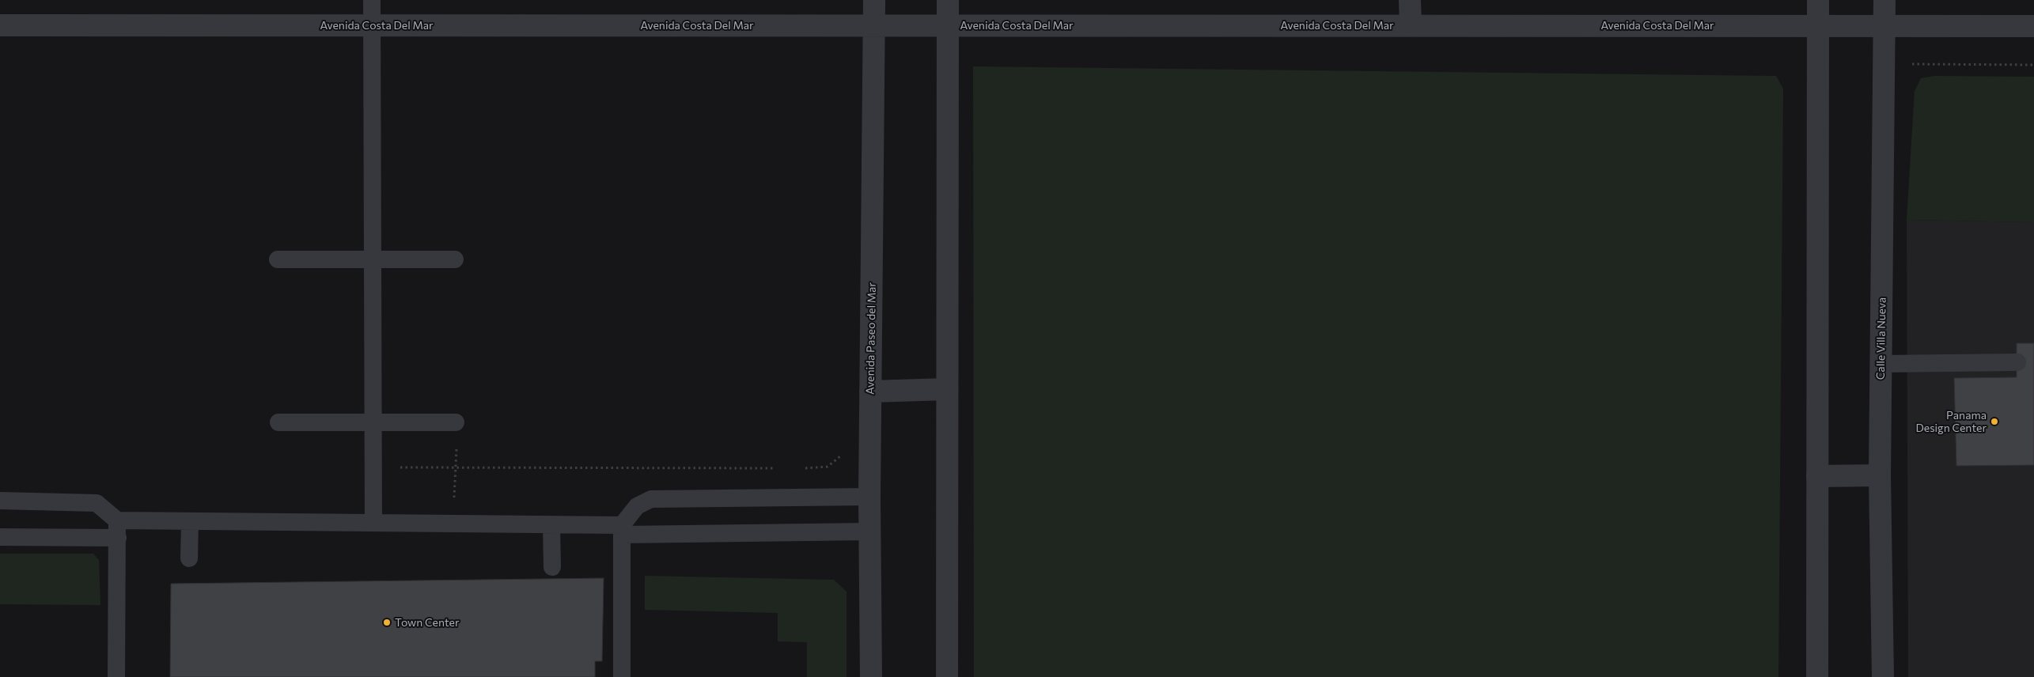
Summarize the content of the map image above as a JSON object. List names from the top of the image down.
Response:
{
  "streets": {
    "street": ["Avenida Costa Del Mar", "Avenida Paseo del Mar", "Calle Villa Nueva"]
  },
  "crossings": [
    ["Avenida Costa Del Mar", "Avenida Paseo del Mar"],
    ["Avenida Costa Del Mar", "Calle Villa Nueva"]
  ],
  "places": ["Panama Design Center", "Town Center"]
}
